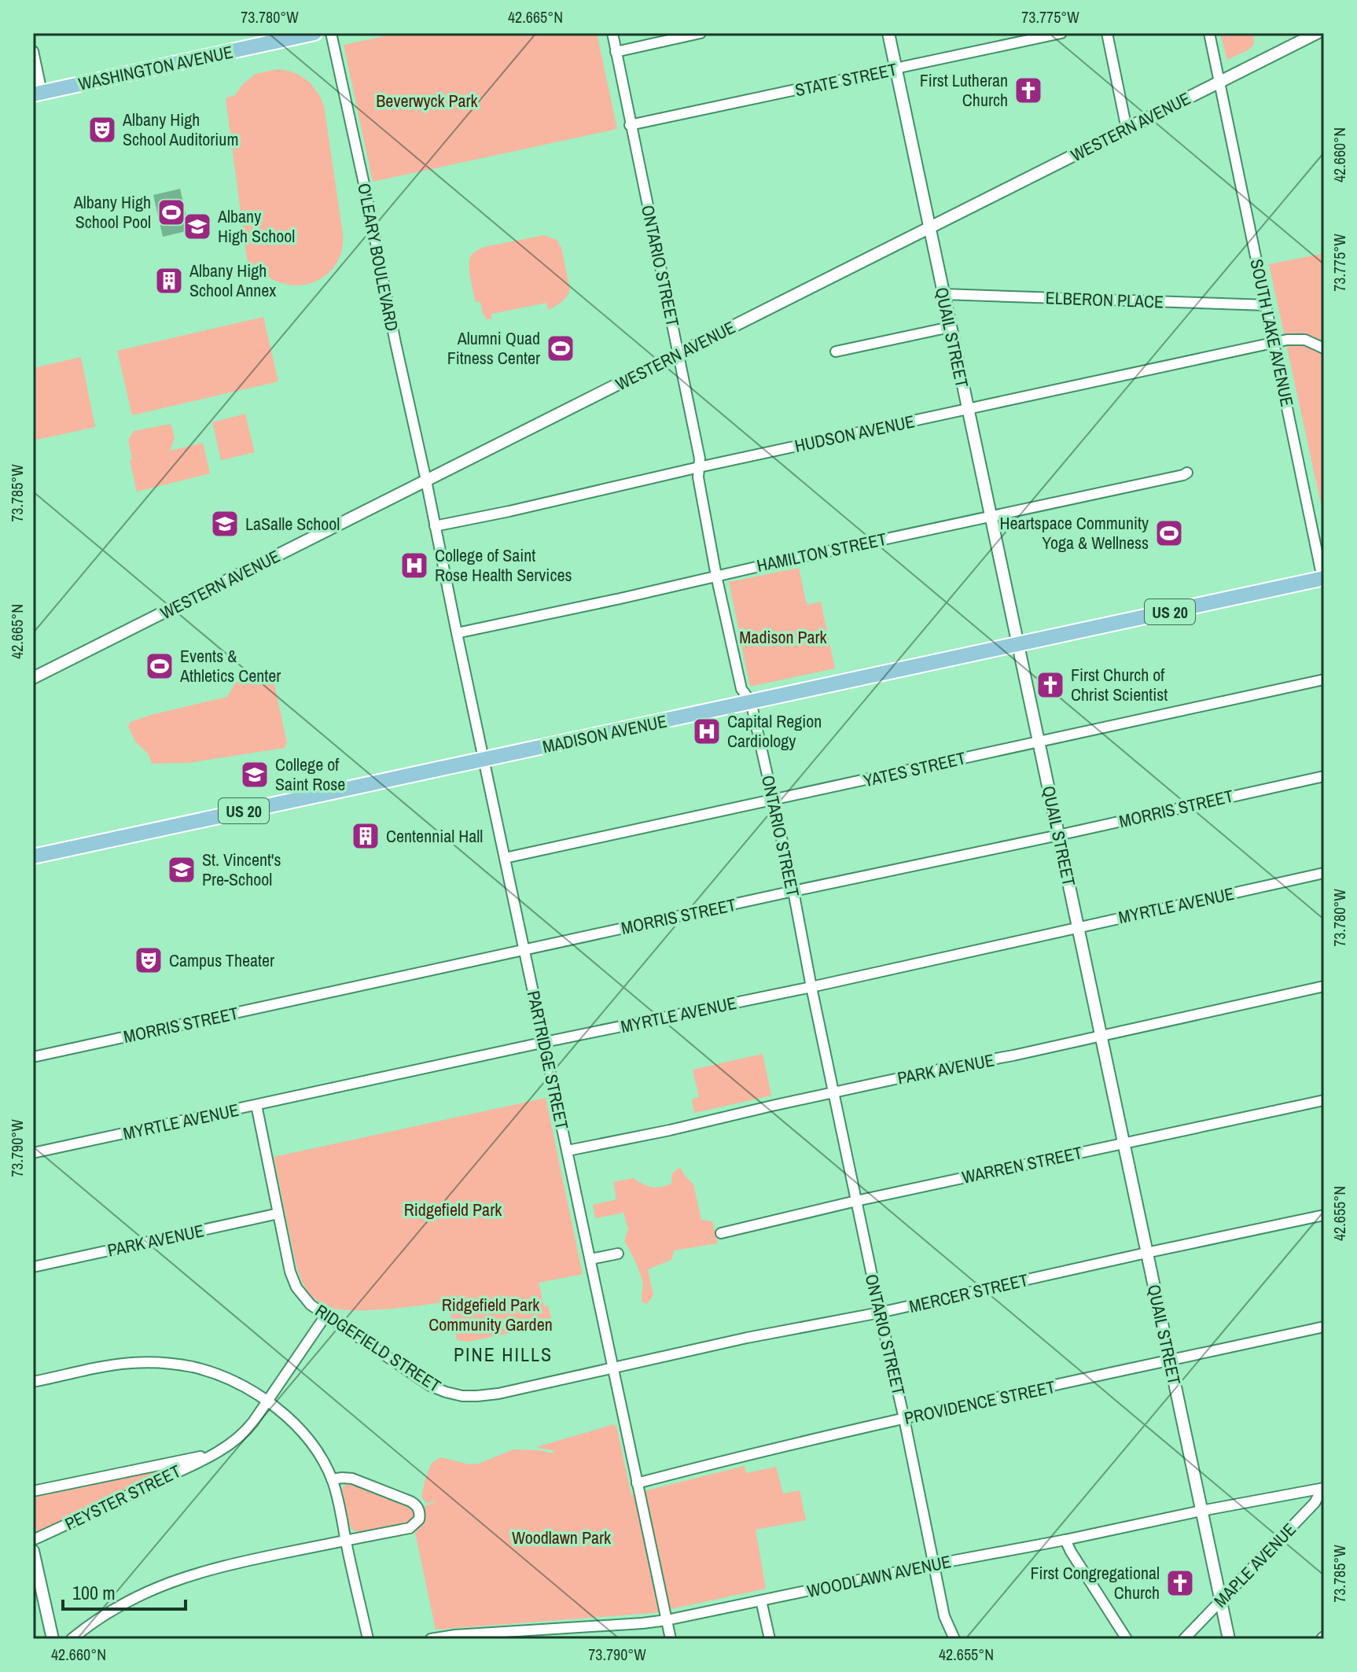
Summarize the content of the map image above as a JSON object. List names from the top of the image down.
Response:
{
  "streets": {
    "main road": ["WASHINGTON AVENUE", "US 20", "MADISON AVENUE"],
    "street": [
      "STATE STREET",
      "WESTERN AVENUE",
      "O'LEARY BOULEVARD",
      "ONTARIO STREET",
      "ELBERON PLACE",
      "SOUTH LAKE AVENUE",
      "QUAIL STREET",
      "HUDSON AVENUE",
      "HAMILTON STREET",
      "YATES STREET",
      "MORRIS STREET",
      "MYRTLE AVENUE",
      "PARTRIDGE STREET",
      "PARK AVENUE",
      "WARREN STREET",
      "MERCER STREET",
      "RIDGEFIELD STREET",
      "PROVIDENCE STREET",
      "PEYSTER STREET",
      "MAPLE AVENUE",
      "WOODLAWN AVENUE"
    ]
  },
  "crossings": [
    ["STATE STREET", "ONTARIO STREET"],
    ["STATE STREET", "QUAIL STREET"],
    ["WESTERN AVENUE", "O'LEARY BOULEVARD"],
    ["WESTERN AVENUE", "ONTARIO STREET"],
    ["WESTERN AVENUE", "SOUTH LAKE AVENUE"],
    ["WESTERN AVENUE", "QUAIL STREET"],
    ["WESTERN AVENUE", "PARTRIDGE STREET"],
    ["O'LEARY BOULEVARD", "PARTRIDGE STREET"],
    ["ONTARIO STREET", "HUDSON AVENUE"],
    ["ONTARIO STREET", "HAMILTON STREET"],
    ["ONTARIO STREET", "MADISON AVENUE"],
    ["ONTARIO STREET", "YATES STREET"],
    ["ONTARIO STREET", "MORRIS STREET"],
    ["ONTARIO STREET", "MYRTLE AVENUE"],
    ["ONTARIO STREET", "PARK AVENUE"],
    ["ONTARIO STREET", "WARREN STREET"],
    ["ONTARIO STREET", "MERCER STREET"],
    ["ONTARIO STREET", "PROVIDENCE STREET"],
    ["ONTARIO STREET", "WOODLAWN AVENUE"],
    ["ELBERON PLACE", "SOUTH LAKE AVENUE"],
    ["ELBERON PLACE", "QUAIL STREET"],
    ["SOUTH LAKE AVENUE", "HUDSON AVENUE"],
    ["SOUTH LAKE AVENUE", "MADISON AVENUE"],
    ["QUAIL STREET", "HUDSON AVENUE"],
    ["QUAIL STREET", "HAMILTON STREET"],
    ["QUAIL STREET", "MADISON AVENUE"],
    ["QUAIL STREET", "YATES STREET"],
    ["QUAIL STREET", "MORRIS STREET"],
    ["QUAIL STREET", "MYRTLE AVENUE"],
    ["QUAIL STREET", "PARK AVENUE"],
    ["QUAIL STREET", "WARREN STREET"],
    ["QUAIL STREET", "MERCER STREET"],
    ["QUAIL STREET", "PROVIDENCE STREET"],
    ["QUAIL STREET", "MAPLE AVENUE"],
    ["QUAIL STREET", "WOODLAWN AVENUE"],
    ["HUDSON AVENUE", "PARTRIDGE STREET"],
    ["HAMILTON STREET", "PARTRIDGE STREET"],
    ["MADISON AVENUE", "PARTRIDGE STREET"],
    ["YATES STREET", "PARTRIDGE STREET"],
    ["MORRIS STREET", "PARTRIDGE STREET"],
    ["MYRTLE AVENUE", "PARTRIDGE STREET"],
    ["MYRTLE AVENUE", "RIDGEFIELD STREET"],
    ["PARTRIDGE STREET", "PARK AVENUE"],
    ["PARTRIDGE STREET", "MERCER STREET"],
    ["PARTRIDGE STREET", "RIDGEFIELD STREET"],
    ["PARTRIDGE STREET", "PROVIDENCE STREET"],
    ["PARTRIDGE STREET", "WOODLAWN AVENUE"],
    ["PARK AVENUE", "RIDGEFIELD STREET"],
    ["MERCER STREET", "RIDGEFIELD STREET"],
    ["RIDGEFIELD STREET", "PEYSTER STREET"],
    ["MAPLE AVENUE", "WOODLAWN AVENUE"]
  ],
  "districts": ["PINE HILLS"],
  "parks": [
    "Beverwyck Park",
    "Madison Park",
    "Ridgefield Park",
    "Ridgefield Park Community Garden",
    "Woodlawn Park"
  ],
  "places": {
    "church": ["First Lutheran Church", "First Church of Christ Scientist", "First Congregational Church"],
    "theatre": ["Albany High School Auditorium", "Campus Theater"],
    "sports": [
      "Albany High School Pool",
      "Alumni Quad Fitness Center",
      "Heartspace Community Yoga & Wellness",
      "Events & Athletics Center"
    ],
    "school or university": [
      "Albany High School",
      "LaSalle School",
      "College of Saint Rose",
      "St. Vincent's Pre-School"
    ],
    "building": ["Albany High School Annex", "Centennial Hall"],
    "hospital": ["College of Saint Rose Health Services", "Capital Region Cardiology"]
  },
  "scale_bar": "100 m",
  "coordinates": [
    "73.780°W",
    "42.665°N",
    "73.775°W",
    "42.660°N",
    "73.785°W",
    "73.790°W",
    "42.655°N"
  ]
}
